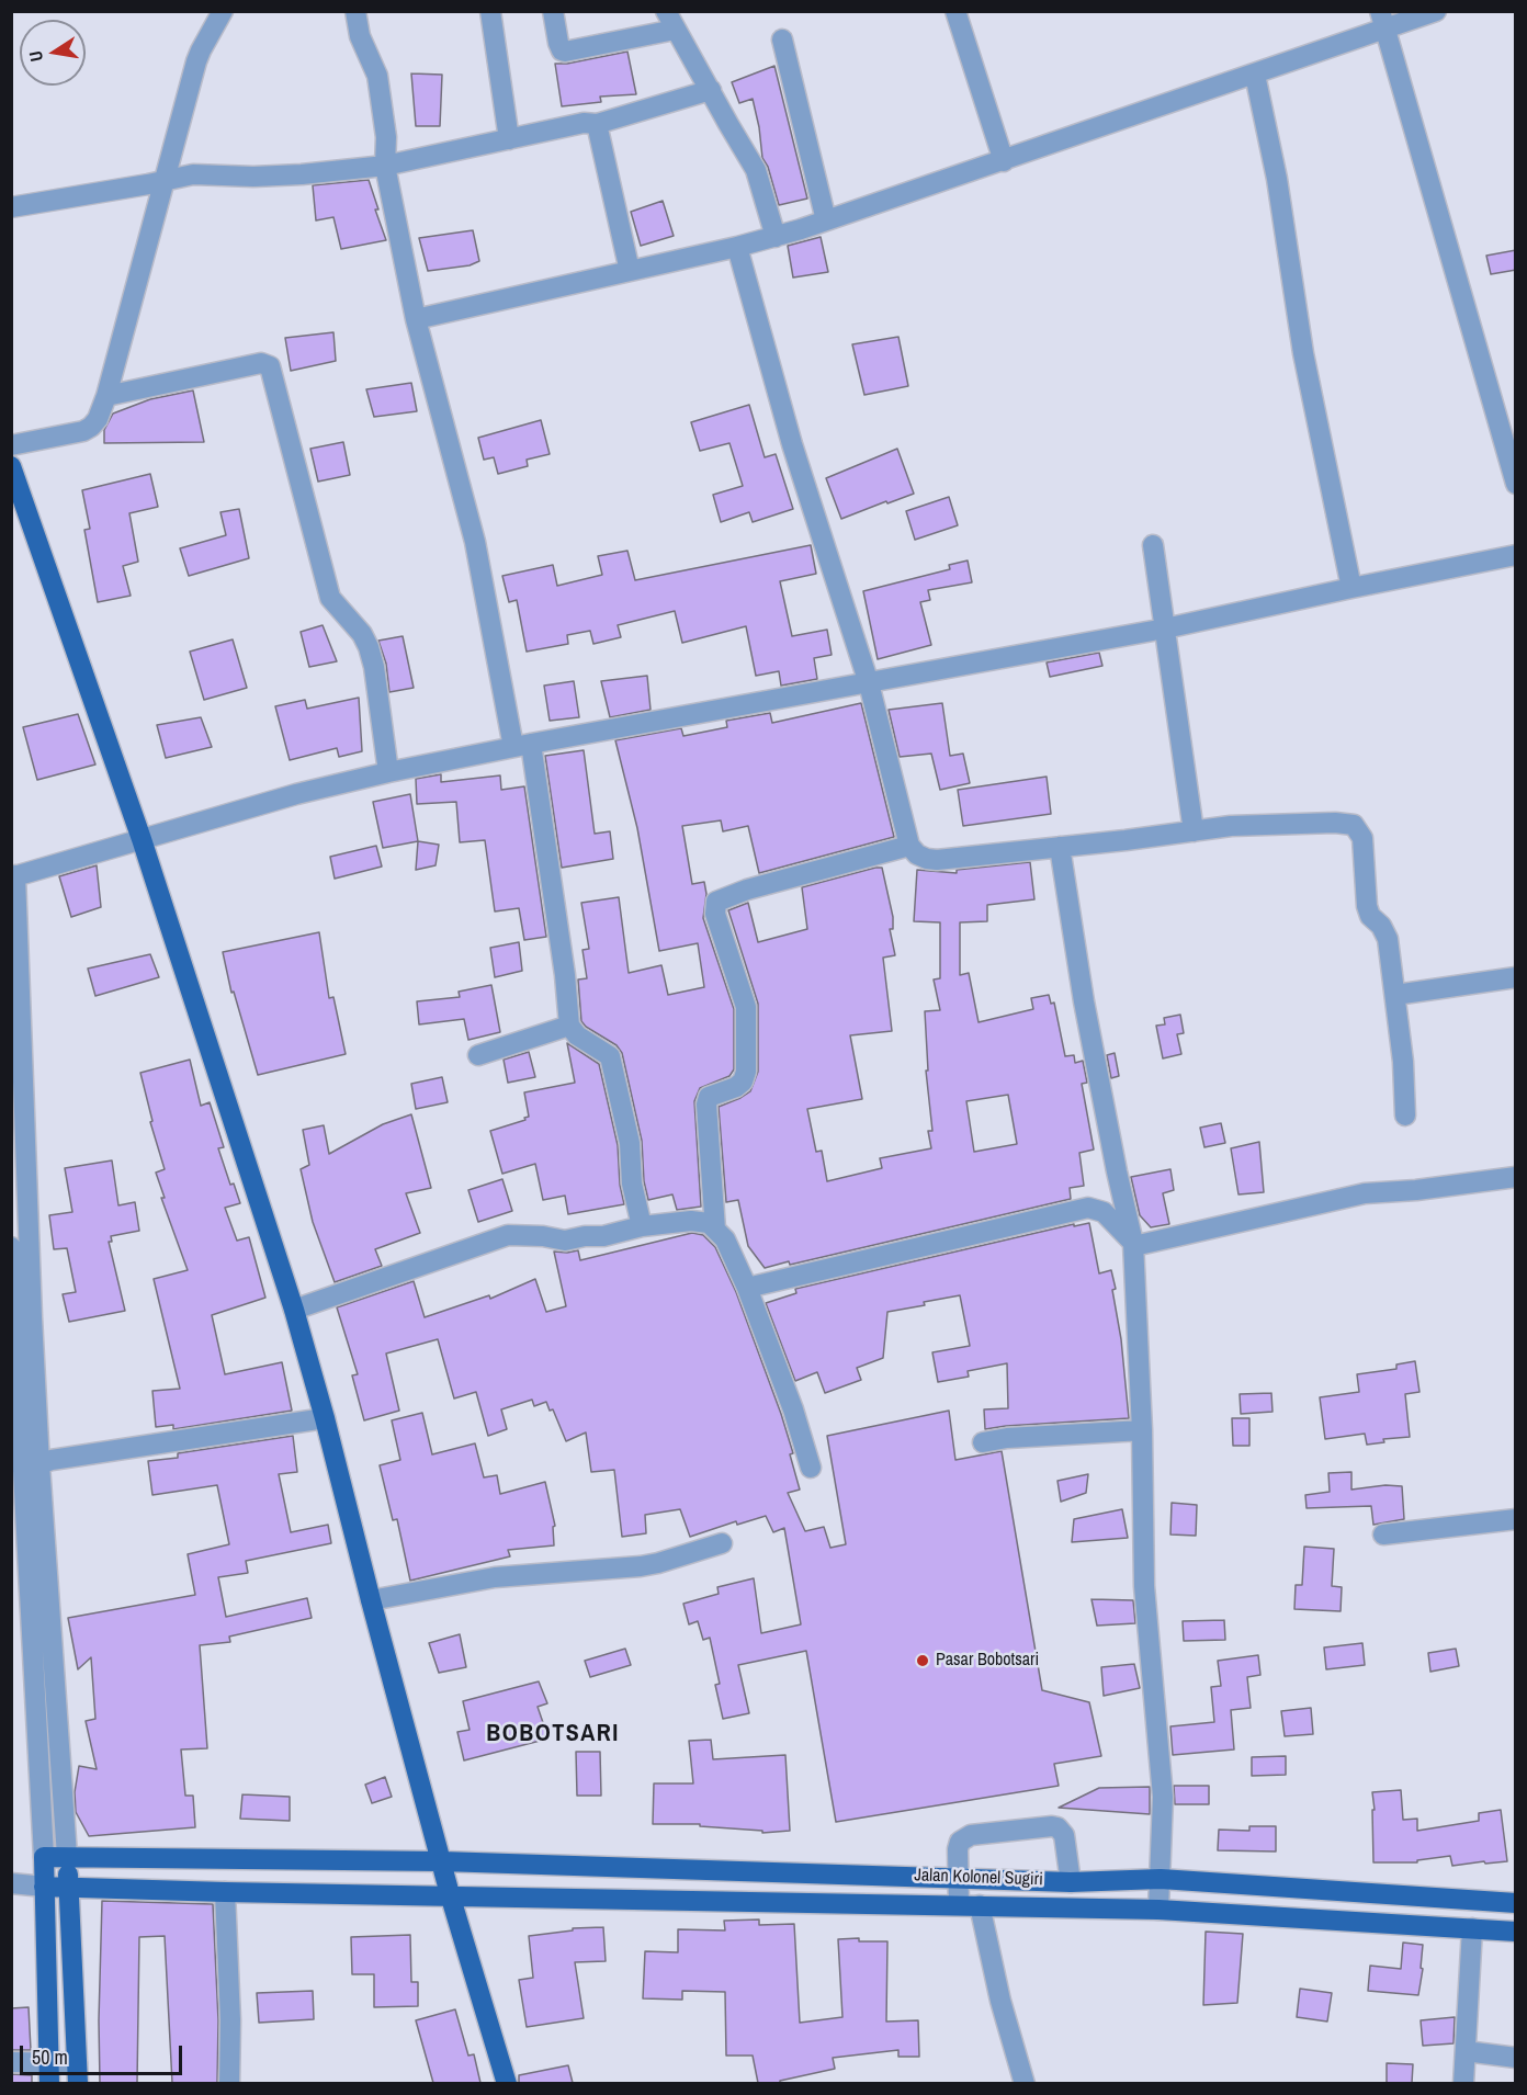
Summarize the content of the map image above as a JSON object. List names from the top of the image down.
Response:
{
  "streets": {
    "main road": ["Jalan Kolonel Sugiri"]
  },
  "districts": ["BOBOTSARI"],
  "places": ["Pasar Bobotsari"],
  "scale_bar": "50 m",
  "north": "left"
}
